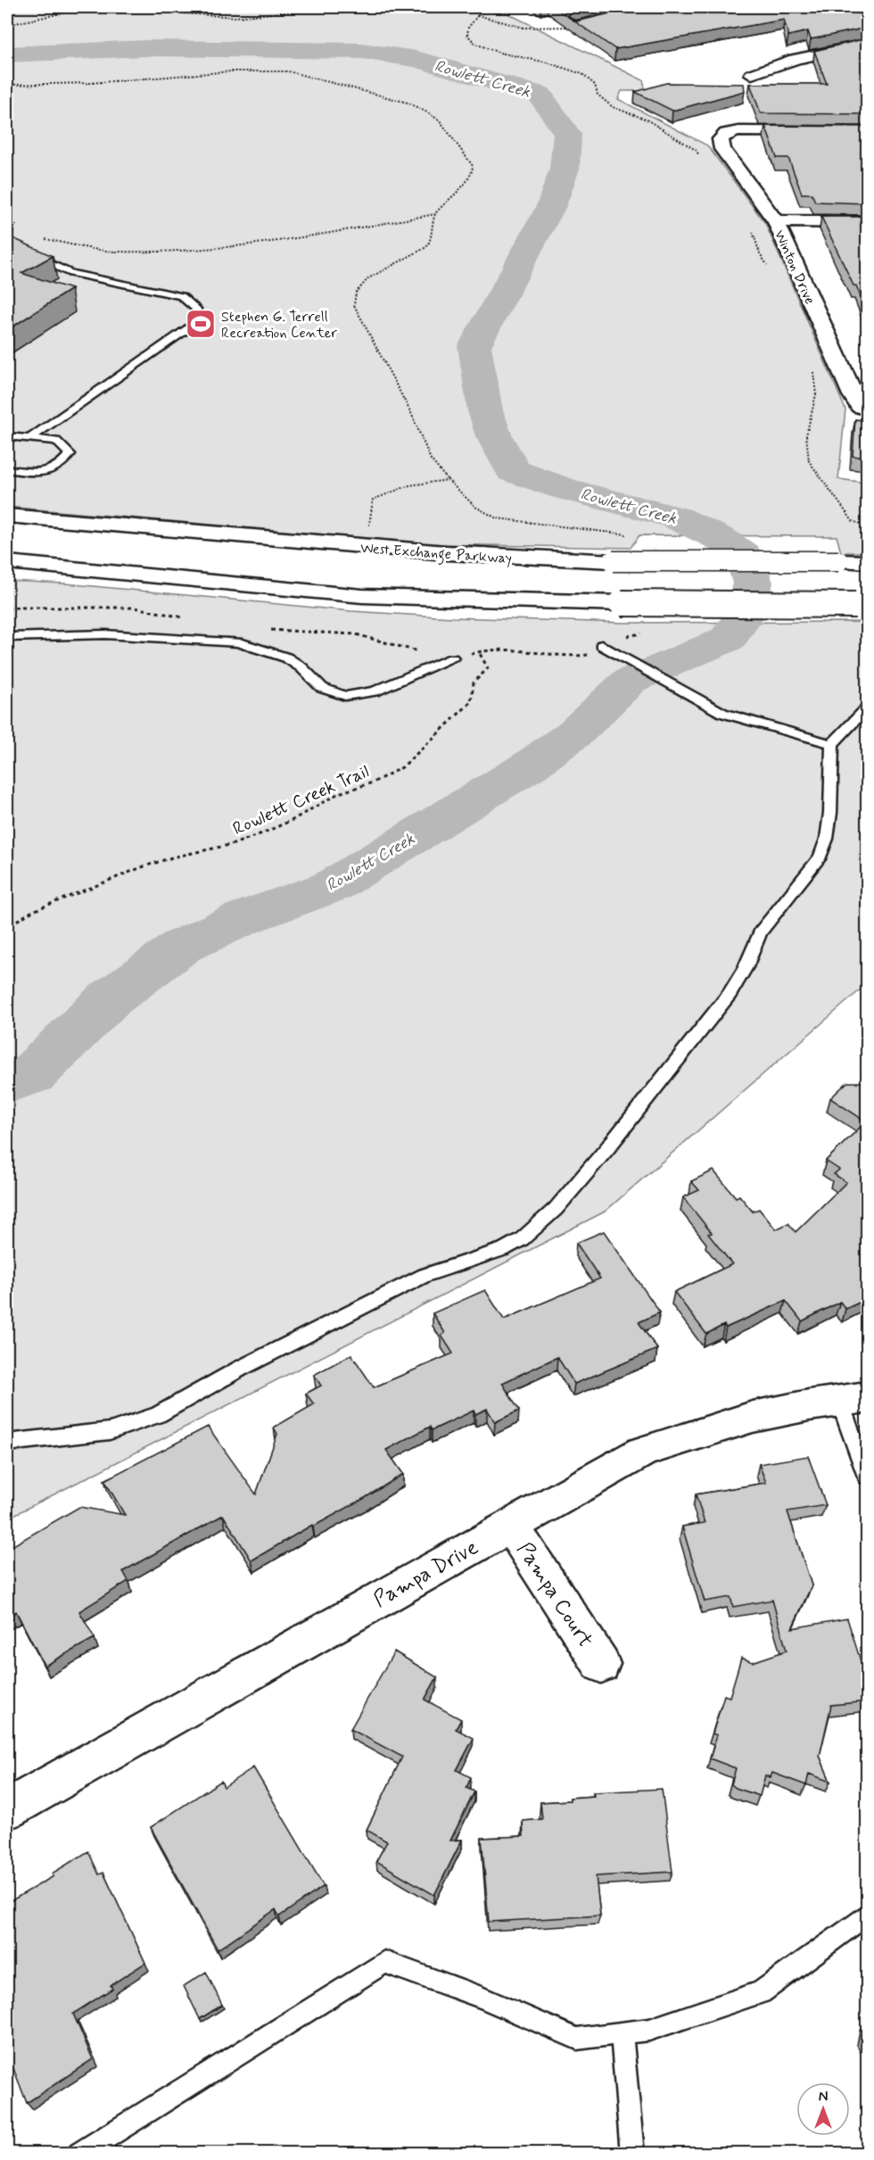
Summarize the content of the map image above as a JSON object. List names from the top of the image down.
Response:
{
  "streets": {
    "street": [
      "Winton Drive",
      "West Exchange Parkway",
      "Pampa Drive",
      "Pampa Court"
    ],
    "path": ["Rowlett Creek Trail"]
  },
  "crossings": [
    ["Pampa Drive", "Pampa Court"]
  ],
  "water": ["Rowlett Creek"],
  "places": {
    "sports": ["Stephen G. Terrell Recreation Center"]
  },
  "north": "top"
}
